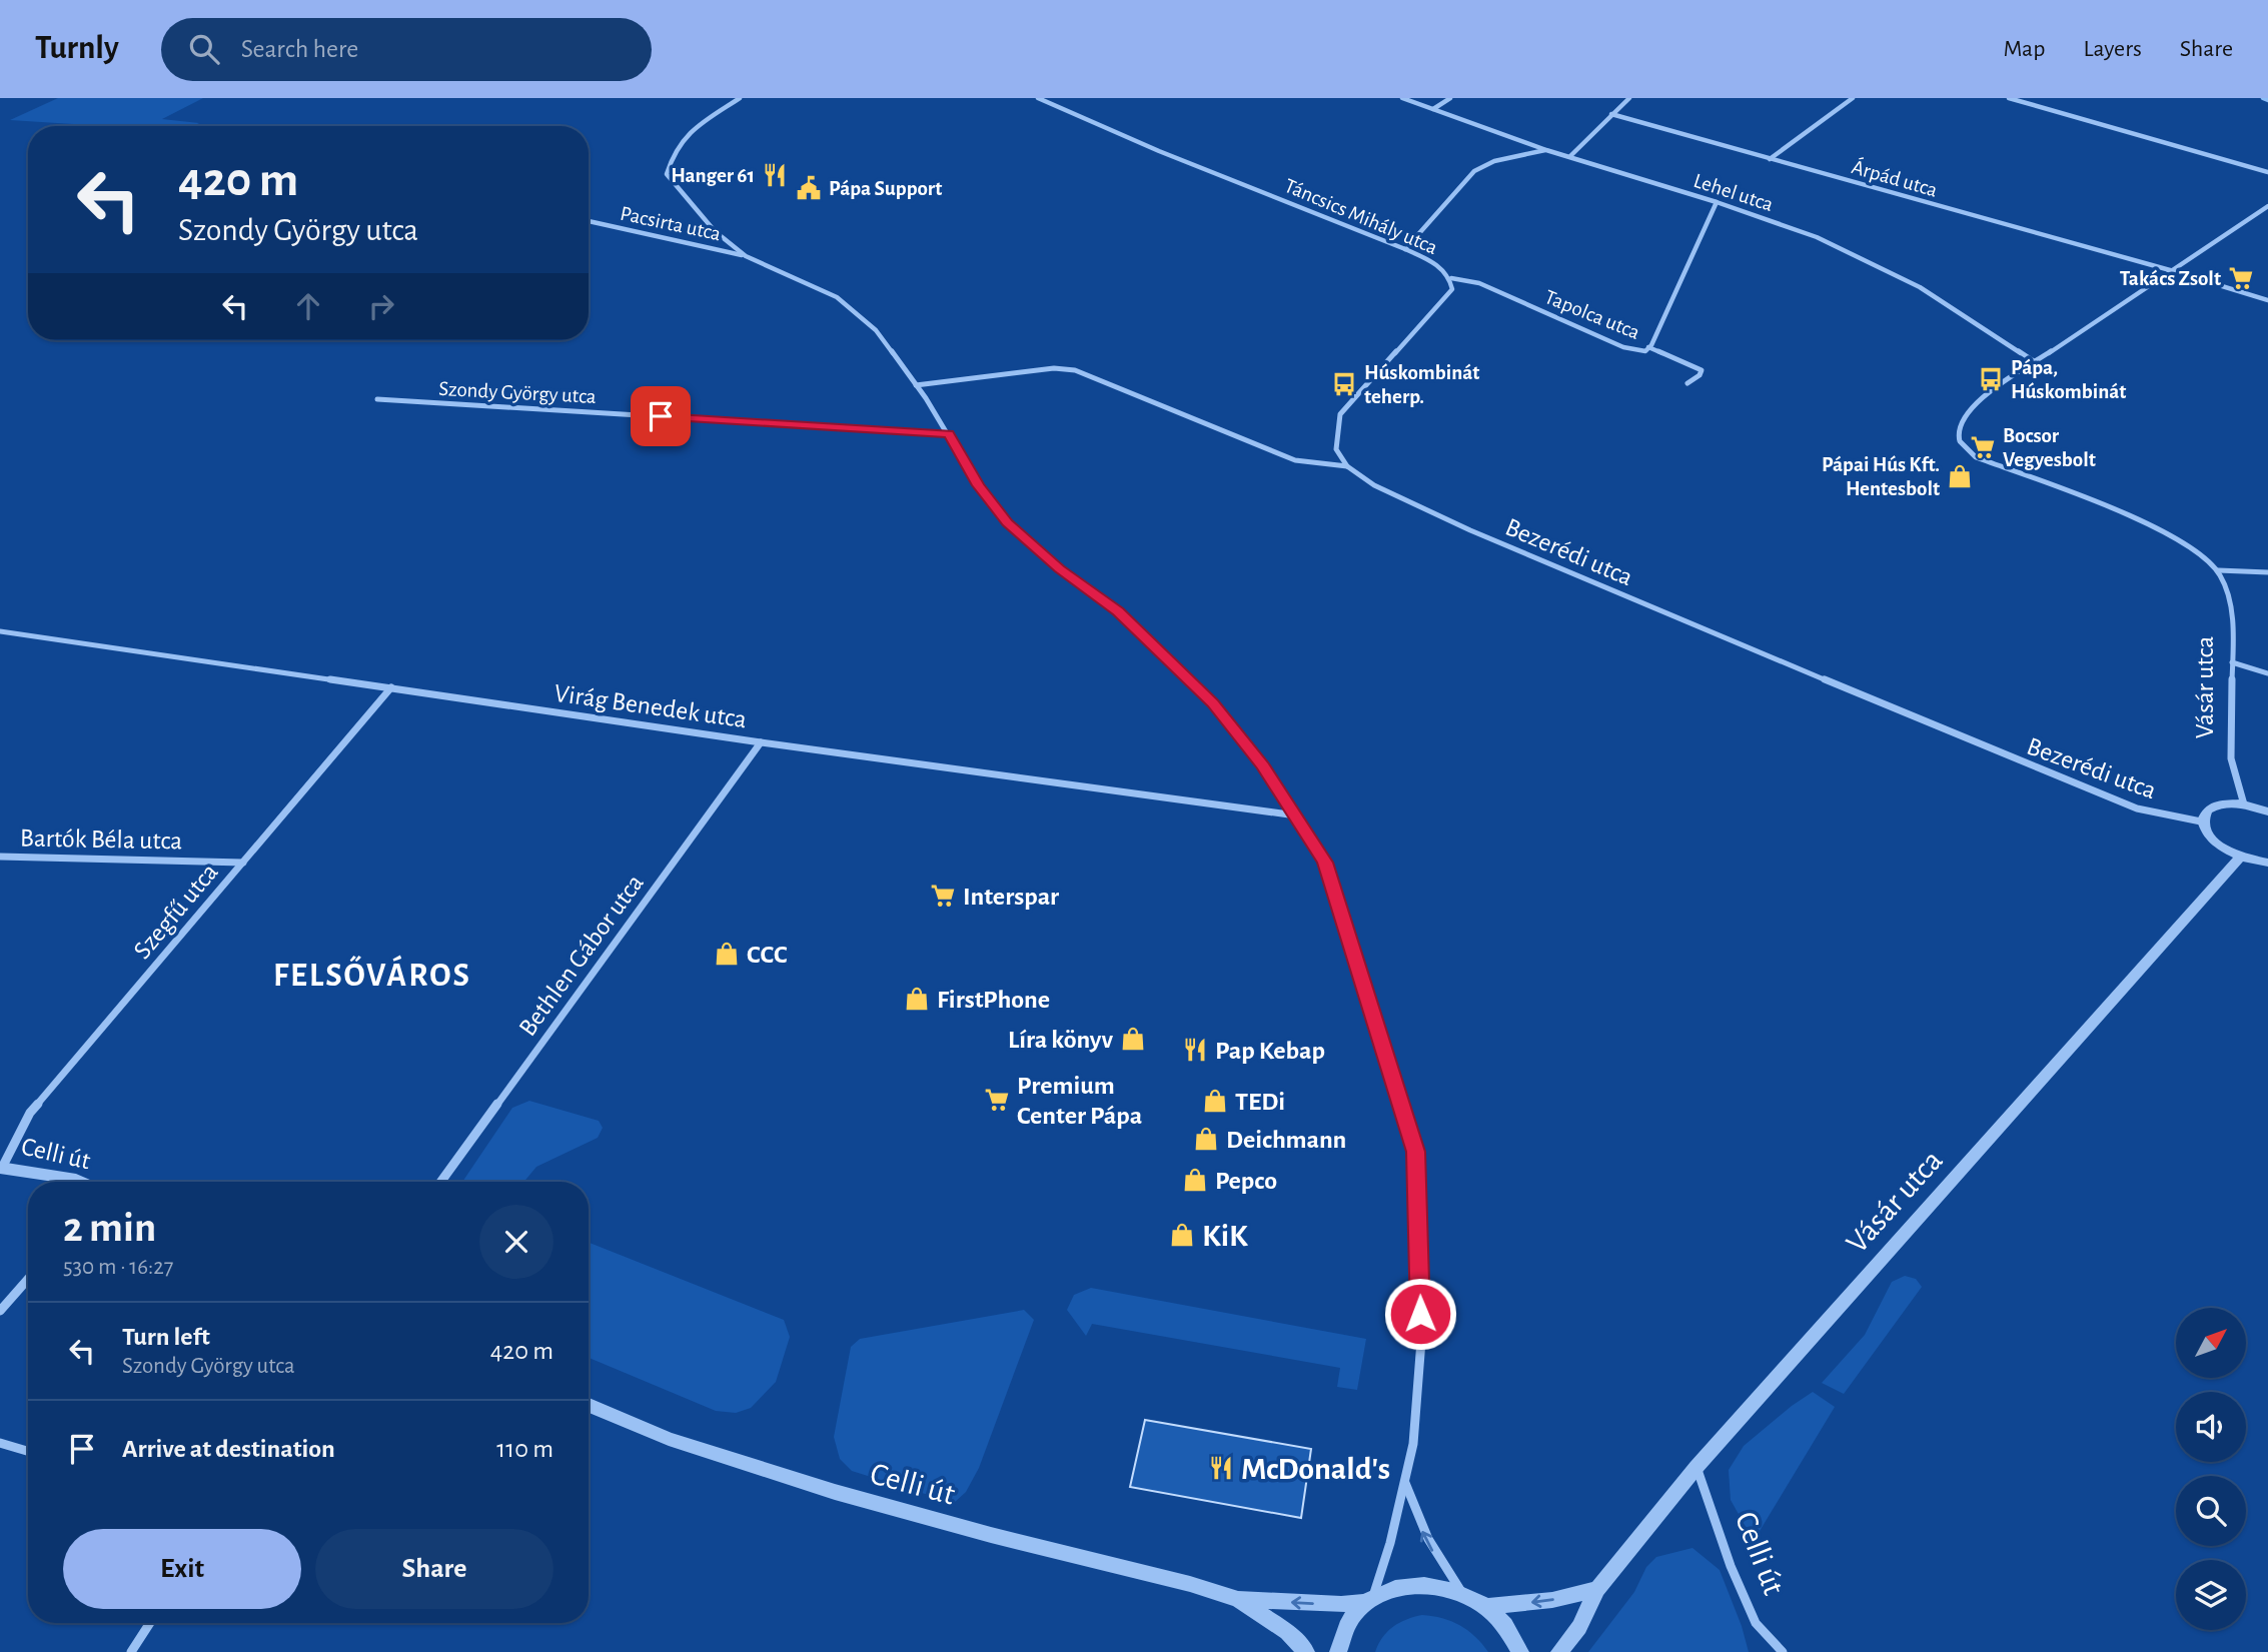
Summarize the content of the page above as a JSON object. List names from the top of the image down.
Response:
{
  "streets": {
    "street": [
      "Árpád utca",
      "Lehel utca",
      "Táncsics Mihály utca",
      "Pacsirta utca",
      "Tapolca utca",
      "Szondy György utca",
      "Bezerédi utca",
      "Vásár utca",
      "Virág Benedek utca",
      "Bartók Béla utca",
      "Szegfű utca",
      "Bethlen Gábor utca",
      "Celli út"
    ]
  },
  "crossings": [
    ["Lehel utca", "Tapolca utca"],
    ["Táncsics Mihály utca", "Tapolca utca"],
    ["Táncsics Mihály utca", "Bezerédi utca"],
    ["Vásár utca", "Celli út"],
    ["Virág Benedek utca", "Szegfű utca"],
    ["Virág Benedek utca", "Bethlen Gábor utca"],
    ["Bartók Béla utca", "Szegfű utca"],
    ["Szegfű utca", "Celli út"]
  ],
  "districts": ["FELSŐVÁROS"],
  "places": {
    "restaurant": ["Hanger 61", "Pap Kebap", "McDonald's"],
    "public building": ["Pápa Support"],
    "supermarket": [
      "Takács Zsolt",
      "Bocsor Vegyesbolt",
      "Interspar",
      "Premium Center Pápa"
    ],
    "bus stop": ["Pápa, Húskombinát", "Húskombinát teherp."],
    "shop": [
      "Pápai Hús Kft. Hentesbolt",
      "CCC",
      "FirstPhone",
      "Líra könyv",
      "TEDi",
      "Deichmann",
      "Pepco",
      "KiK"
    ]
  },
  "north": "top right",
  "page": {
    "header": "Turnly",
    "search": "Search here",
    "nav": ["Map", "Layers", "Share"],
    "turn": ["420 m", "Szondy György utca"],
    "heading": ["2 min", "530 m · 16:27"],
    "list": [
      {
        "name": "Turn left",
        "note": "Szondy György utca",
        "value": "420 m"
      },
      {
        "name": "Arrive at destination",
        "value": "110 m"
      }
    ],
    "buttons": ["Exit", "Share"]
  }
}
